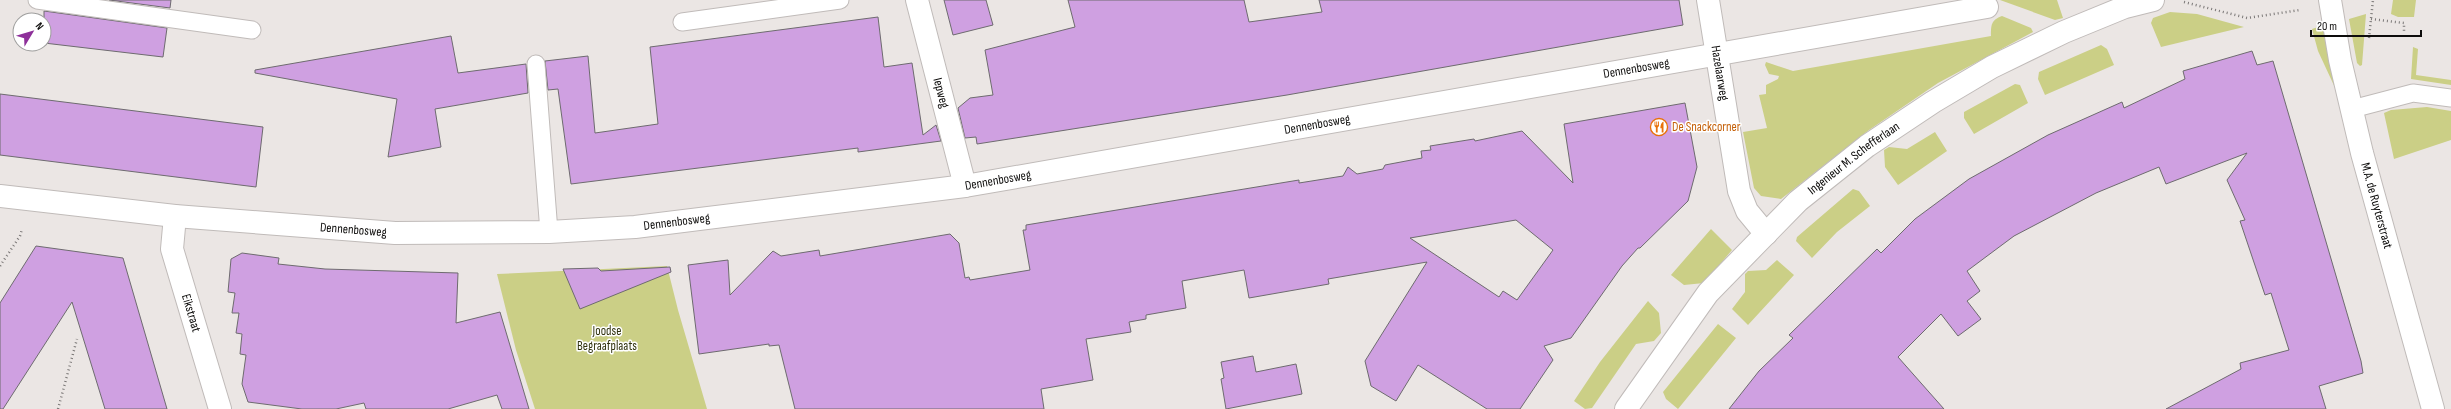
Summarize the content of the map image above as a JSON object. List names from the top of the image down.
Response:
{
  "streets": {
    "street": [
      "Dennenbosweg",
      "Hazelaarweg",
      "Iepweg",
      "Ingenieur M. Schefferlaan",
      "M.A. de Ruyterstraat",
      "Eikstraat"
    ]
  },
  "crossings": [
    ["Dennenbosweg", "Hazelaarweg"],
    ["Dennenbosweg", "Iepweg"],
    ["Dennenbosweg", "Eikstraat"],
    ["Hazelaarweg", "Ingenieur M. Schefferlaan"]
  ],
  "parks": ["Joodse Begraafplaats"],
  "places": {
    "restaurant": ["De Snackcorner"]
  },
  "scale_bar": "20 m",
  "north": "top right"
}
